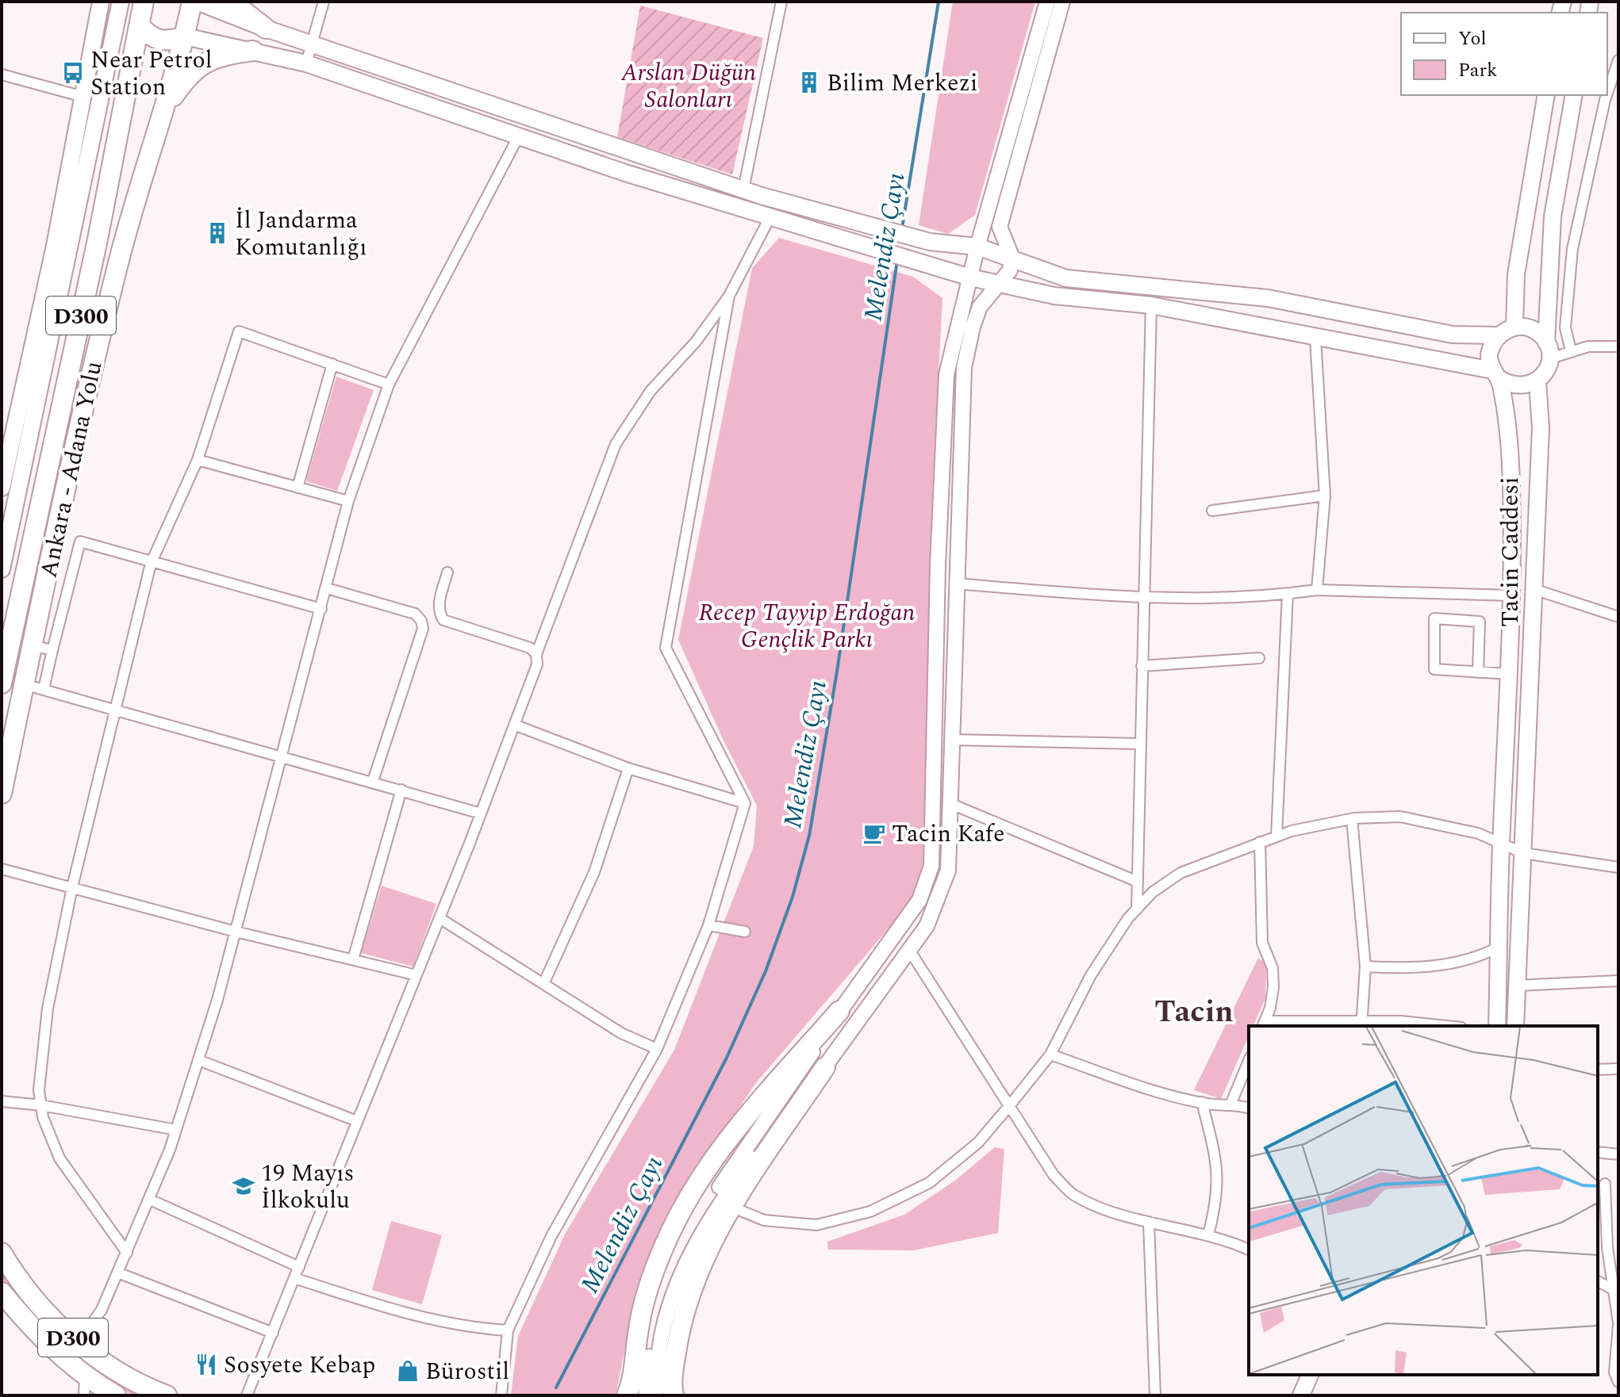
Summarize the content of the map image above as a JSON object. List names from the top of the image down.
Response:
{
  "streets": {
    "highway": ["D300", "Ankara - Adana Yolu"],
    "main road": ["Tacin Caddesi"]
  },
  "districts": ["Tacin"],
  "water": ["Melendiz Çayı"],
  "parks": ["Arslan Düğün Salonları", "Recep Tayyip Erdoğan Gençlik Parkı"],
  "places": {
    "bus stop": ["Near Petrol Station"],
    "building": ["Bilim Merkezi", "İl Jandarma Komutanlığı"],
    "cafe": ["Tacin Kafe"],
    "school or university": ["19 Mayıs İlkokulu"],
    "restaurant": ["Sosyete Kebap"],
    "shop": ["Bürostil"]
  },
  "legend": ["Yol", "Park"]
}
